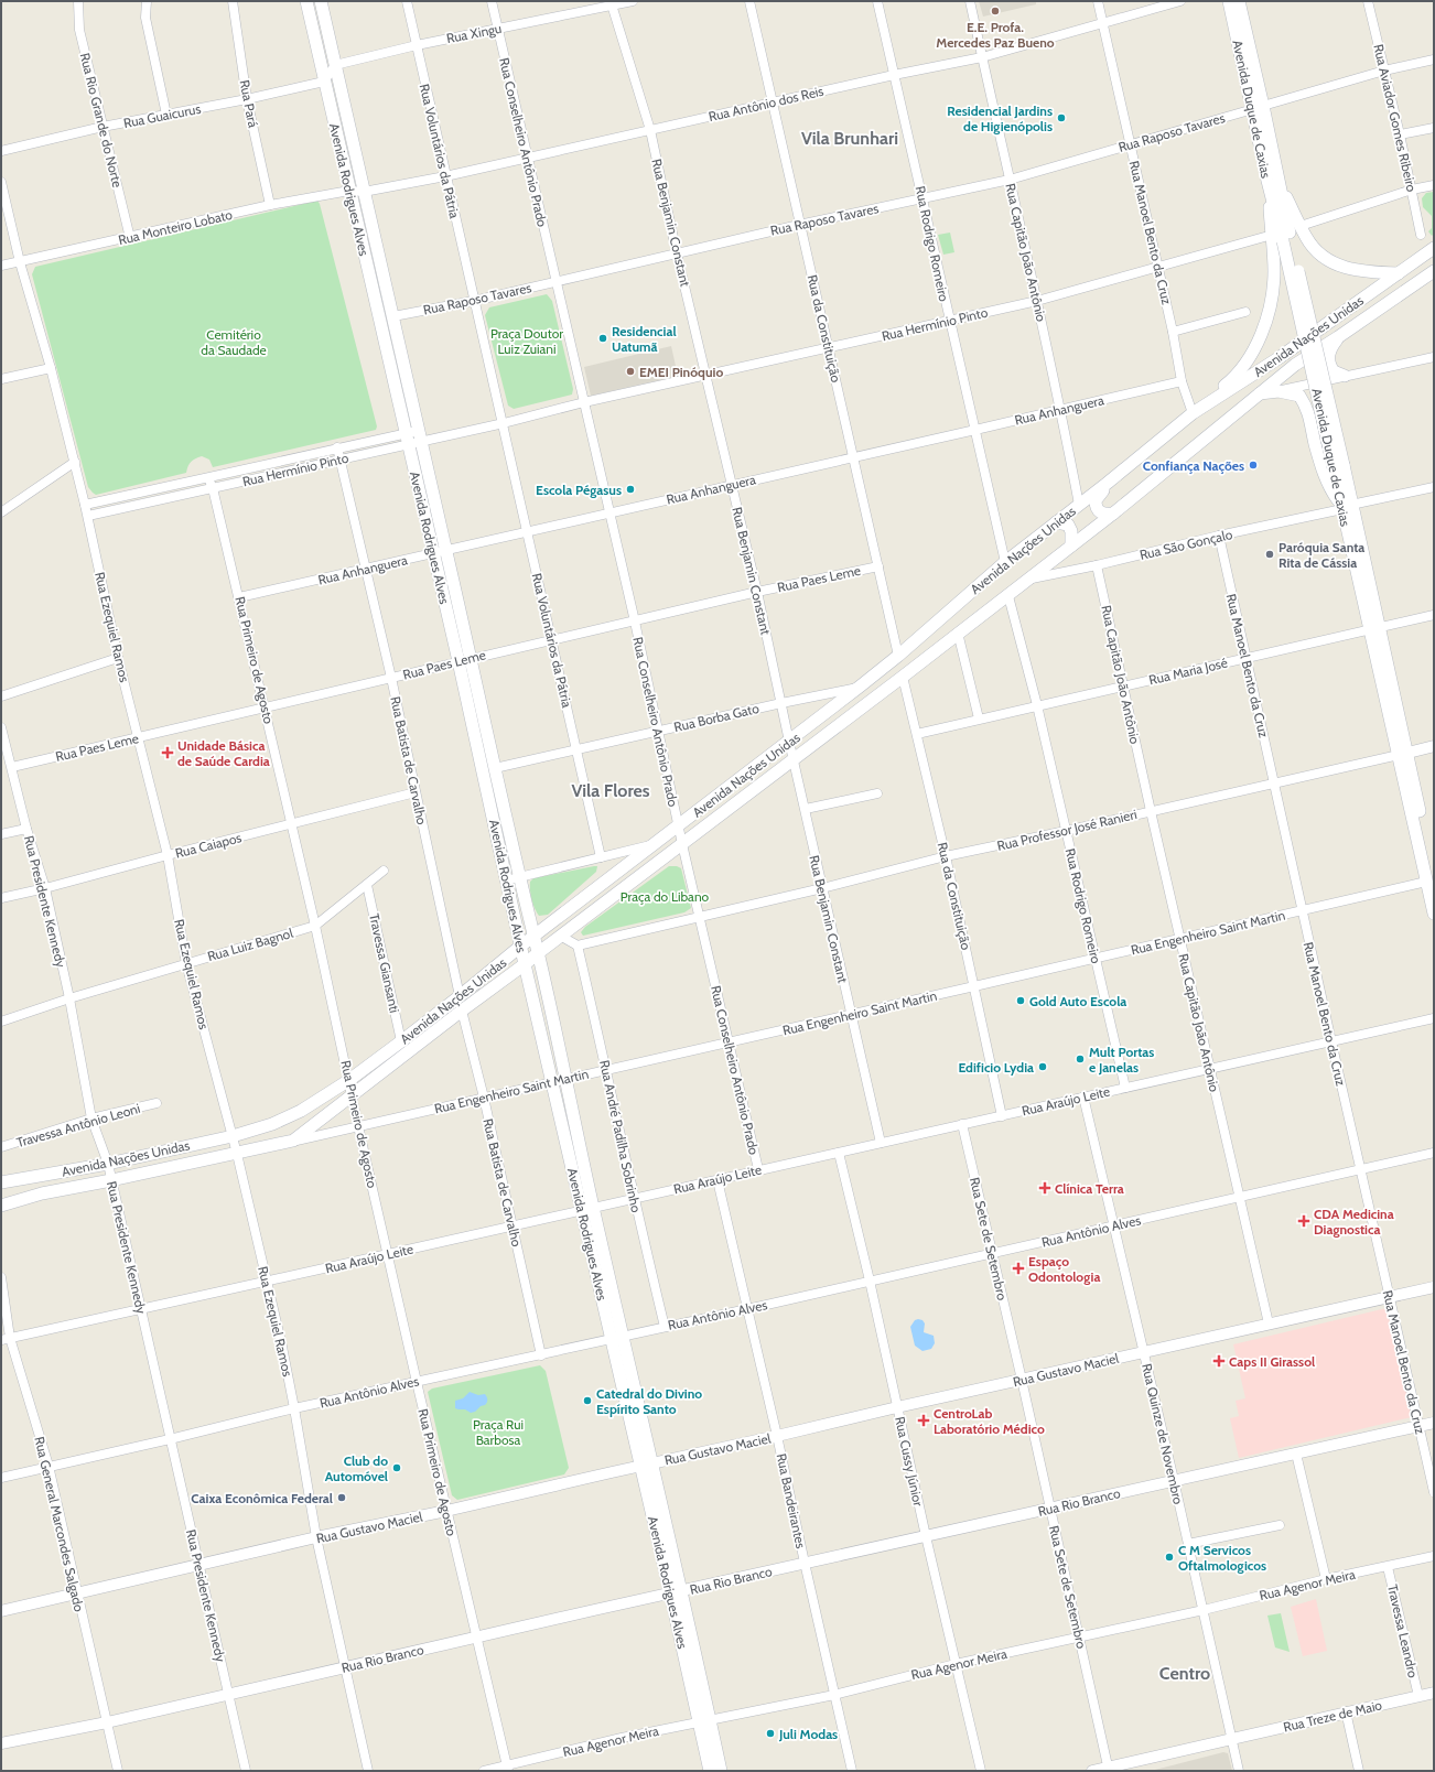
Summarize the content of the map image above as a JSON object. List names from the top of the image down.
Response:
{
  "streets": {
    "main road": ["Avenida Duque de Caxias", "Avenida Rodrigues Alves", "Avenida Nações Unidas"],
    "street": [
      "Rua Xingu",
      "Rua Pará",
      "Rua Antônio dos Reis",
      "Rua Guaicurus",
      "Rua Aviador Gomes Ribeiro",
      "Rua Rio Grande do Norte",
      "Rua Raposo Tavares",
      "Rua Conselheiro Antônio Prado",
      "Rua Voluntários da Pátria",
      "Rua Benjamin Constant",
      "Rua Monteiro Lobato",
      "Rua Manoel Bento da Cruz",
      "Rua Rodrigo Romeiro",
      "Rua Capitão João Antônio",
      "Rua Hermínio Pinto",
      "Rua da Constituição",
      "Rua Anhanguera",
      "Rua São Gonçalo",
      "Rua Paes Leme",
      "Rua Ezequiel Ramos",
      "Rua Primeiro de Agosto",
      "Rua Maria José",
      "Rua Borba Gato",
      "Rua Batista de Carvalho",
      "Rua Professor José Ranieri",
      "Rua Caiapos",
      "Rua Presidente Kennedy",
      "Rua Engenheiro Saint Martin",
      "Rua Luiz Bagnol",
      "Travessa Giansanti",
      "Rua Araújo Leite",
      "Travessa Antônio Leoni",
      "Rua André Padilha Sobrinho",
      "Rua Antônio Alves",
      "Rua Sete de Setembro",
      "Rua Gustavo Maciel",
      "Rua Quinze de Novembro",
      "Rua Cussy Júnior",
      "Rua Bandeirantes",
      "Rua Rio Branco",
      "Rua General Marcondes Salgado",
      "Rua Agenor Meira",
      "Travessa Leandro",
      "Rua Treze de Maio"
    ]
  },
  "crossings": [
    ["Rua Xingu", "Rua Conselheiro Antônio Prado"],
    ["Rua Xingu", "Rua Voluntários da Pátria"],
    ["Rua Xingu", "Avenida Rodrigues Alves"],
    ["Rua Xingu", "Rua Benjamin Constant"],
    ["Rua Pará", "Rua Guaicurus"],
    ["Rua Pará", "Rua Monteiro Lobato"],
    ["Rua Antônio dos Reis", "Rua Conselheiro Antônio Prado"],
    ["Rua Antônio dos Reis", "Rua Voluntários da Pátria"],
    ["Rua Antônio dos Reis", "Avenida Rodrigues Alves"],
    ["Rua Antônio dos Reis", "Rua Benjamin Constant"],
    ["Rua Antônio dos Reis", "Rua Monteiro Lobato"],
    ["Rua Antônio dos Reis", "Rua Manoel Bento da Cruz"],
    ["Rua Antônio dos Reis", "Rua Rodrigo Romeiro"],
    ["Rua Antônio dos Reis", "Rua Capitão João Antônio"],
    ["Rua Antônio dos Reis", "Rua da Constituição"],
    ["Avenida Duque de Caxias", "Rua Raposo Tavares"],
    ["Avenida Duque de Caxias", "Rua Hermínio Pinto"],
    ["Avenida Duque de Caxias", "Rua São Gonçalo"],
    ["Avenida Duque de Caxias", "Rua Maria José"],
    ["Avenida Duque de Caxias", "Rua Professor José Ranieri"],
    ["Avenida Duque de Caxias", "Rua Engenheiro Saint Martin"],
    ["Rua Guaicurus", "Rua Rio Grande do Norte"],
    ["Rua Guaicurus", "Avenida Rodrigues Alves"],
    ["Rua Aviador Gomes Ribeiro", "Rua Raposo Tavares"],
    ["Rua Rio Grande do Norte", "Rua Monteiro Lobato"],
    ["Rua Raposo Tavares", "Rua Conselheiro Antônio Prado"],
    ["Rua Raposo Tavares", "Rua Voluntários da Pátria"],
    ["Rua Raposo Tavares", "Avenida Rodrigues Alves"],
    ["Rua Raposo Tavares", "Rua Benjamin Constant"],
    ["Rua Raposo Tavares", "Rua Manoel Bento da Cruz"],
    ["Rua Raposo Tavares", "Rua Rodrigo Romeiro"],
    ["Rua Raposo Tavares", "Rua Capitão João Antônio"],
    ["Rua Raposo Tavares", "Rua da Constituição"],
    ["Rua Conselheiro Antônio Prado", "Rua Hermínio Pinto"],
    ["Rua Conselheiro Antônio Prado", "Avenida Nações Unidas"],
    ["Rua Conselheiro Antônio Prado", "Rua Anhanguera"],
    ["Rua Conselheiro Antônio Prado", "Rua Paes Leme"],
    ["Rua Conselheiro Antônio Prado", "Rua Borba Gato"],
    ["Rua Conselheiro Antônio Prado", "Rua Professor José Ranieri"],
    ["Rua Conselheiro Antônio Prado", "Rua Engenheiro Saint Martin"],
    ["Rua Conselheiro Antônio Prado", "Rua Araújo Leite"],
    ["Rua Voluntários da Pátria", "Rua Hermínio Pinto"],
    ["Rua Voluntários da Pátria", "Rua Anhanguera"],
    ["Rua Voluntários da Pátria", "Rua Paes Leme"],
    ["Rua Voluntários da Pátria", "Rua Borba Gato"],
    ["Avenida Rodrigues Alves", "Rua Monteiro Lobato"],
    ["Avenida Rodrigues Alves", "Rua Hermínio Pinto"],
    ["Avenida Rodrigues Alves", "Avenida Nações Unidas"],
    ["Avenida Rodrigues Alves", "Rua Anhanguera"],
    ["Avenida Rodrigues Alves", "Rua Paes Leme"],
    ["Avenida Rodrigues Alves", "Rua Borba Gato"],
    ["Avenida Rodrigues Alves", "Rua Engenheiro Saint Martin"],
    ["Avenida Rodrigues Alves", "Rua Araújo Leite"],
    ["Avenida Rodrigues Alves", "Rua Antônio Alves"],
    ["Avenida Rodrigues Alves", "Rua Gustavo Maciel"],
    ["Avenida Rodrigues Alves", "Rua Rio Branco"],
    ["Avenida Rodrigues Alves", "Rua Agenor Meira"],
    ["Rua Benjamin Constant", "Rua Hermínio Pinto"],
    ["Rua Benjamin Constant", "Avenida Nações Unidas"],
    ["Rua Benjamin Constant", "Rua Anhanguera"],
    ["Rua Benjamin Constant", "Rua Paes Leme"],
    ["Rua Benjamin Constant", "Rua Borba Gato"],
    ["Rua Benjamin Constant", "Rua Professor José Ranieri"],
    ["Rua Benjamin Constant", "Rua Engenheiro Saint Martin"],
    ["Rua Benjamin Constant", "Rua Araújo Leite"],
    ["Rua Monteiro Lobato", "Rua Ezequiel Ramos"],
    ["Rua Manoel Bento da Cruz", "Rua Hermínio Pinto"],
    ["Rua Manoel Bento da Cruz", "Avenida Nações Unidas"],
    ["Rua Manoel Bento da Cruz", "Rua Anhanguera"],
    ["Rua Manoel Bento da Cruz", "Rua São Gonçalo"],
    ["Rua Manoel Bento da Cruz", "Rua Maria José"],
    ["Rua Manoel Bento da Cruz", "Rua Professor José Ranieri"],
    ["Rua Manoel Bento da Cruz", "Rua Engenheiro Saint Martin"],
    ["Rua Manoel Bento da Cruz", "Rua Araújo Leite"],
    ["Rua Manoel Bento da Cruz", "Rua Antônio Alves"],
    ["Rua Manoel Bento da Cruz", "Rua Gustavo Maciel"],
    ["Rua Manoel Bento da Cruz", "Rua Rio Branco"],
    ["Rua Rodrigo Romeiro", "Rua Hermínio Pinto"],
    ["Rua Rodrigo Romeiro", "Avenida Nações Unidas"],
    ["Rua Rodrigo Romeiro", "Rua Anhanguera"],
    ["Rua Rodrigo Romeiro", "Rua Maria José"],
    ["Rua Rodrigo Romeiro", "Rua Professor José Ranieri"],
    ["Rua Rodrigo Romeiro", "Rua Engenheiro Saint Martin"],
    ["Rua Rodrigo Romeiro", "Rua Araújo Leite"],
    ["Rua Capitão João Antônio", "Rua Hermínio Pinto"],
    ["Rua Capitão João Antônio", "Avenida Nações Unidas"],
    ["Rua Capitão João Antônio", "Rua Anhanguera"],
    ["Rua Capitão João Antônio", "Rua São Gonçalo"],
    ["Rua Capitão João Antônio", "Rua Maria José"],
    ["Rua Capitão João Antônio", "Rua Professor José Ranieri"],
    ["Rua Capitão João Antônio", "Rua Engenheiro Saint Martin"],
    ["Rua Capitão João Antônio", "Rua Araújo Leite"],
    ["Rua Capitão João Antônio", "Rua Antônio Alves"],
    ["Rua Capitão João Antônio", "Rua Gustavo Maciel"],
    ["Rua Hermínio Pinto", "Rua da Constituição"],
    ["Rua Hermínio Pinto", "Rua Ezequiel Ramos"],
    ["Rua Hermínio Pinto", "Rua Primeiro de Agosto"],
    ["Rua Hermínio Pinto", "Rua Batista de Carvalho"],
    ["Rua da Constituição", "Avenida Nações Unidas"],
    ["Rua da Constituição", "Rua Anhanguera"],
    ["Rua da Constituição", "Rua Paes Leme"],
    ["Rua da Constituição", "Rua Maria José"],
    ["Rua da Constituição", "Rua Professor José Ranieri"],
    ["Rua da Constituição", "Rua Engenheiro Saint Martin"],
    ["Rua da Constituição", "Rua Araújo Leite"],
    ["Avenida Nações Unidas", "Rua São Gonçalo"],
    ["Avenida Nações Unidas", "Rua Ezequiel Ramos"],
    ["Avenida Nações Unidas", "Rua Primeiro de Agosto"],
    ["Avenida Nações Unidas", "Rua Borba Gato"],
    ["Avenida Nações Unidas", "Rua Batista de Carvalho"],
    ["Avenida Nações Unidas", "Rua Presidente Kennedy"],
    ["Avenida Nações Unidas", "Rua Engenheiro Saint Martin"],
    ["Avenida Nações Unidas", "Travessa Giansanti"],
    ["Rua Anhanguera", "Rua Primeiro de Agosto"],
    ["Rua Anhanguera", "Rua Batista de Carvalho"],
    ["Rua Paes Leme", "Rua Ezequiel Ramos"],
    ["Rua Paes Leme", "Rua Primeiro de Agosto"],
    ["Rua Paes Leme", "Rua Batista de Carvalho"],
    ["Rua Paes Leme", "Rua Presidente Kennedy"],
    ["Rua Ezequiel Ramos", "Rua Caiapos"],
    ["Rua Ezequiel Ramos", "Rua Luiz Bagnol"],
    ["Rua Ezequiel Ramos", "Rua Araújo Leite"],
    ["Rua Ezequiel Ramos", "Rua Antônio Alves"],
    ["Rua Ezequiel Ramos", "Rua Gustavo Maciel"],
    ["Rua Ezequiel Ramos", "Rua Rio Branco"],
    ["Rua Primeiro de Agosto", "Rua Caiapos"],
    ["Rua Primeiro de Agosto", "Rua Engenheiro Saint Martin"],
    ["Rua Primeiro de Agosto", "Rua Luiz Bagnol"],
    ["Rua Primeiro de Agosto", "Rua Araújo Leite"],
    ["Rua Primeiro de Agosto", "Rua Antônio Alves"],
    ["Rua Primeiro de Agosto", "Rua Gustavo Maciel"],
    ["Rua Primeiro de Agosto", "Rua Rio Branco"],
    ["Rua Primeiro de Agosto", "Rua Agenor Meira"],
    ["Rua Batista de Carvalho", "Rua Caiapos"],
    ["Rua Batista de Carvalho", "Rua Engenheiro Saint Martin"],
    ["Rua Batista de Carvalho", "Rua Araújo Leite"],
    ["Rua Batista de Carvalho", "Rua Antônio Alves"],
    ["Rua Caiapos", "Rua Presidente Kennedy"],
    ["Rua Presidente Kennedy", "Rua Luiz Bagnol"],
    ["Rua Presidente Kennedy", "Rua Araújo Leite"],
    ["Rua Presidente Kennedy", "Travessa Antônio Leoni"],
    ["Rua Presidente Kennedy", "Rua Antônio Alves"],
    ["Rua Presidente Kennedy", "Rua Gustavo Maciel"],
    ["Rua Presidente Kennedy", "Rua Rio Branco"],
    ["Rua Engenheiro Saint Martin", "Rua André Padilha Sobrinho"],
    ["Rua Luiz Bagnol", "Travessa Giansanti"],
    ["Rua Araújo Leite", "Rua André Padilha Sobrinho"],
    ["Rua Araújo Leite", "Rua Sete de Setembro"],
    ["Rua Araújo Leite", "Rua Quinze de Novembro"],
    ["Rua Araújo Leite", "Rua Cussy Júnior"],
    ["Rua Araújo Leite", "Rua Bandeirantes"],
    ["Rua Araújo Leite", "Rua General Marcondes Salgado"],
    ["Rua André Padilha Sobrinho", "Rua Antônio Alves"],
    ["Rua Antônio Alves", "Rua Sete de Setembro"],
    ["Rua Antônio Alves", "Rua Quinze de Novembro"],
    ["Rua Antônio Alves", "Rua Cussy Júnior"],
    ["Rua Antônio Alves", "Rua Bandeirantes"],
    ["Rua Antônio Alves", "Rua General Marcondes Salgado"],
    ["Rua Sete de Setembro", "Rua Gustavo Maciel"],
    ["Rua Sete de Setembro", "Rua Rio Branco"],
    ["Rua Sete de Setembro", "Rua Agenor Meira"],
    ["Rua Sete de Setembro", "Rua Treze de Maio"],
    ["Rua Gustavo Maciel", "Rua Quinze de Novembro"],
    ["Rua Gustavo Maciel", "Rua Cussy Júnior"],
    ["Rua Gustavo Maciel", "Rua Bandeirantes"],
    ["Rua Gustavo Maciel", "Rua General Marcondes Salgado"],
    ["Rua Quinze de Novembro", "Rua Rio Branco"],
    ["Rua Quinze de Novembro", "Rua Agenor Meira"],
    ["Rua Quinze de Novembro", "Rua Treze de Maio"],
    ["Rua Cussy Júnior", "Rua Rio Branco"],
    ["Rua Cussy Júnior", "Rua Agenor Meira"],
    ["Rua Bandeirantes", "Rua Rio Branco"],
    ["Rua Bandeirantes", "Rua Agenor Meira"],
    ["Rua Rio Branco", "Rua General Marcondes Salgado"],
    ["Rua Agenor Meira", "Travessa Leandro"],
    ["Travessa Leandro", "Rua Treze de Maio"]
  ],
  "districts": ["Vila Brunhari", "Vila Flores", "Centro"],
  "parks": [
    "Praça Doutor Luiz Zuiani",
    "Cemitério da Saudade",
    "Praça do Libano",
    "Praça Rui Barbosa"
  ],
  "places": {
    "other": [
      "E.E. Profa. Mercedes Paz Bueno",
      "Residencial Jardins de Higienópolis",
      "Residencial Uatumã",
      "EMEI Pinóquio",
      "Confiança Nações",
      "Escola Pégasus",
      "Paróquia Santa Rita de Cássia",
      "Gold Auto Escola",
      "Mult Portas e Janelas",
      "Edificio Lydia",
      "Catedral do Divino Espírito Santo",
      "Club do Automóvel",
      "Caixa Econômica Federal",
      "C M Servicos Oftalmologicos",
      "Juli Modas"
    ],
    "health": [
      "Unidade Básica de Saúde Cardia",
      "Clínica Terra",
      "CDA Medicina Diagnostica",
      "Espaço Odontologia",
      "Caps II Girassol",
      "CentroLab Laboratório Médico"
    ]
  }
}
